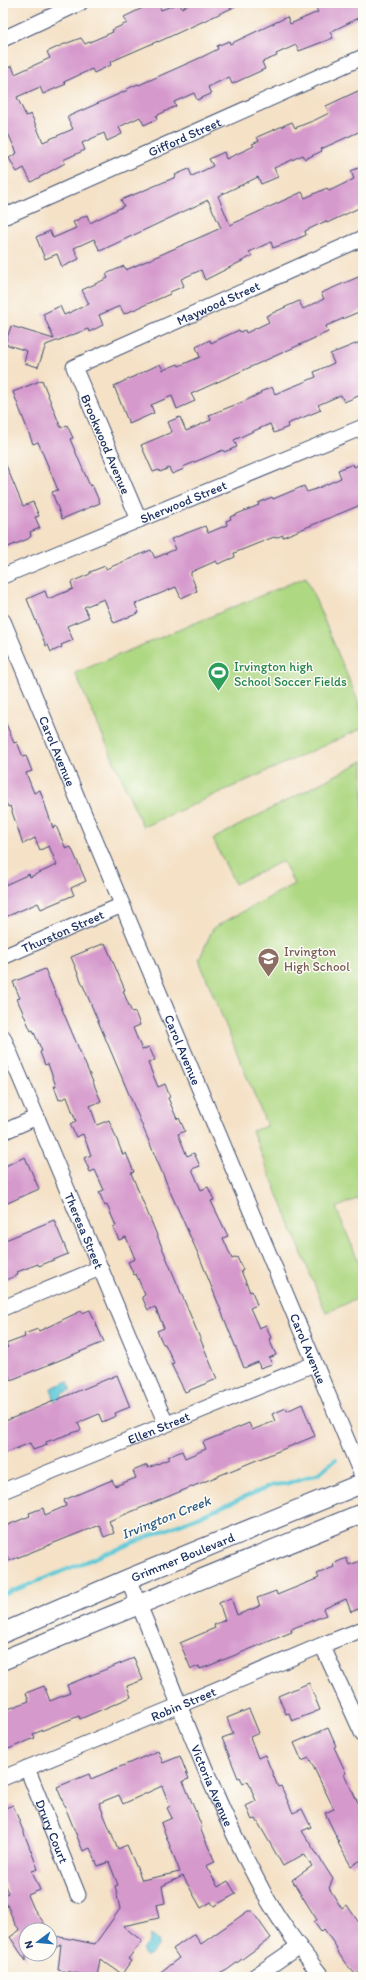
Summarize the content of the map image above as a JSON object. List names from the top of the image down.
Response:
{
  "streets": {
    "main road": ["Grimmer Boulevard"],
    "street": [
      "Gifford Street",
      "Maywood Street",
      "Brookwood Avenue",
      "Sherwood Street",
      "Carol Avenue",
      "Thurston Street",
      "Theresa Street",
      "Ellen Street",
      "Robin Street",
      "Victoria Avenue",
      "Drury Court"
    ]
  },
  "crossings": [
    ["Maywood Street", "Brookwood Avenue"],
    ["Brookwood Avenue", "Sherwood Street"],
    ["Carol Avenue", "Thurston Street"],
    ["Carol Avenue", "Ellen Street"],
    ["Theresa Street", "Ellen Street"],
    ["Grimmer Boulevard", "Victoria Avenue"],
    ["Robin Street", "Victoria Avenue"],
    ["Robin Street", "Drury Court"]
  ],
  "water": ["Irvington Creek"],
  "places": {
    "sports": ["Irvington high School Soccer Fields"],
    "school or university": ["Irvington High School"]
  },
  "north": "left"
}
